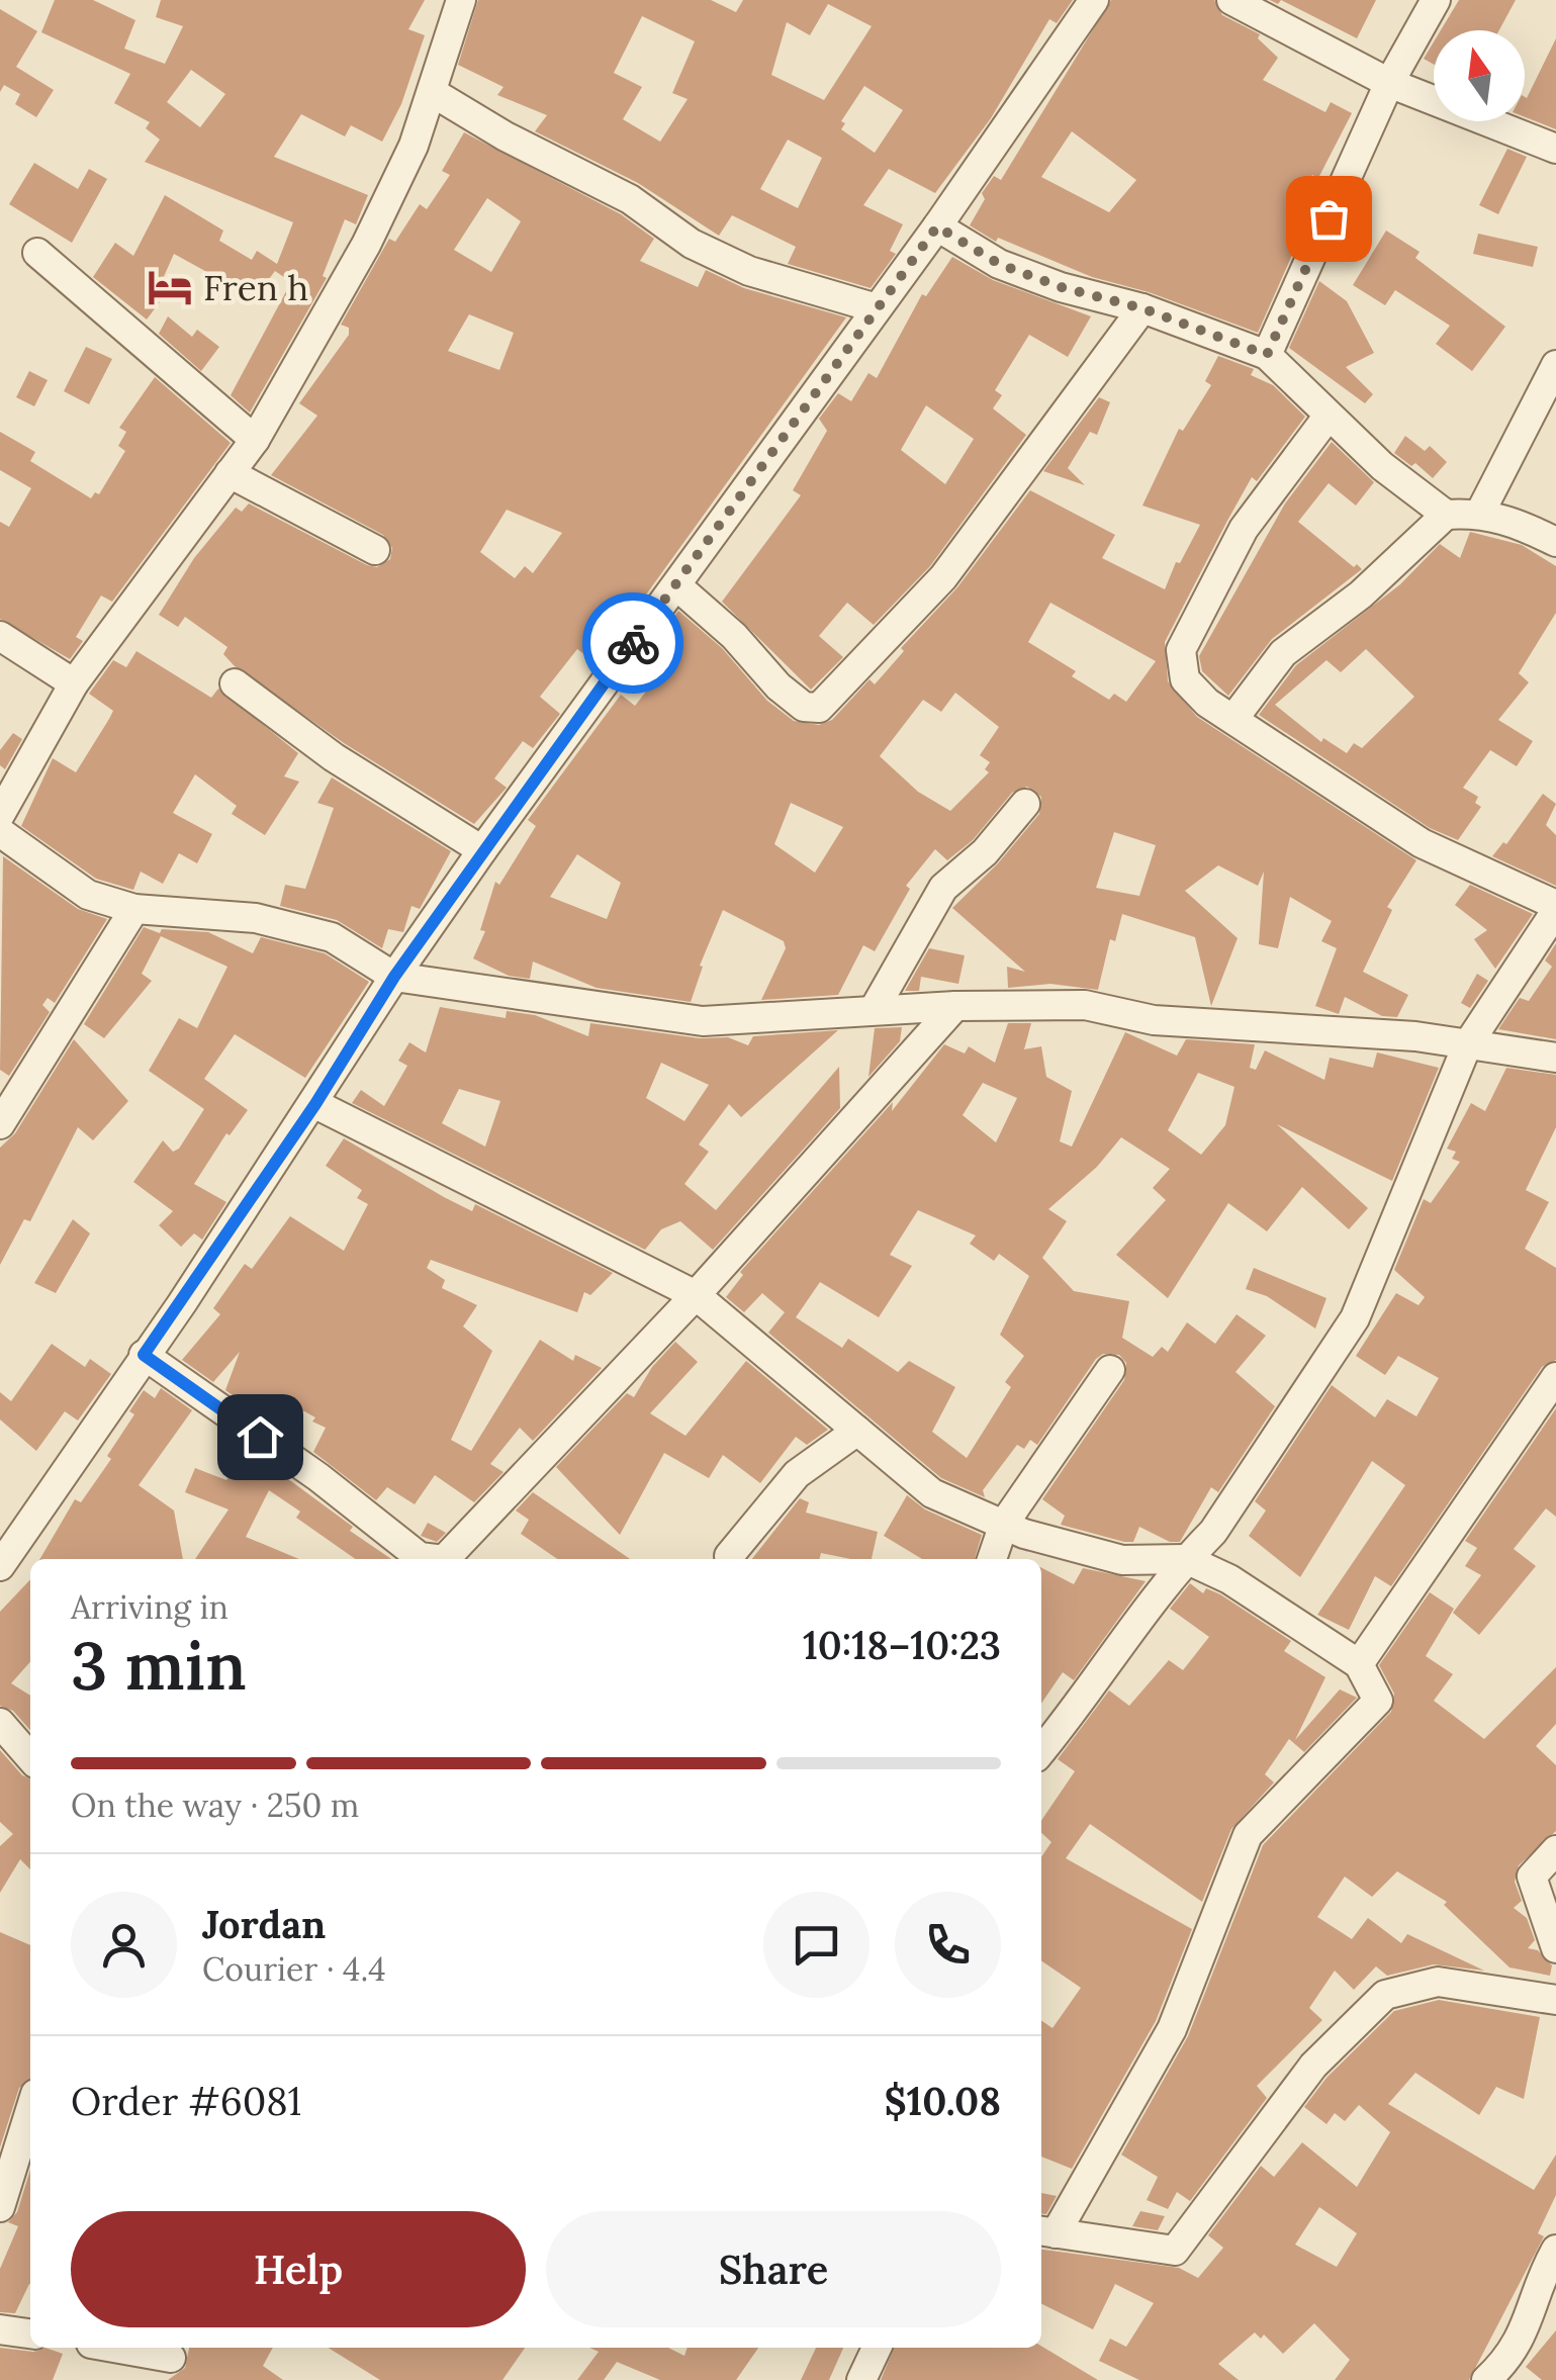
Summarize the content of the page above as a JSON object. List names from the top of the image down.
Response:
{
  "places": {
    "hotel": ["Fren h"]
  },
  "north": "top",
  "page": {
    "heading": ["3 min", "Arriving in", "10:18–10:23"],
    "panel": [
      "Jordan",
      "Courier · 4.4",
      "Order #6081",
      "$10.08"
    ],
    "bar": "On the way · 250 m",
    "buttons": ["Help", "Share"]
  }
}
